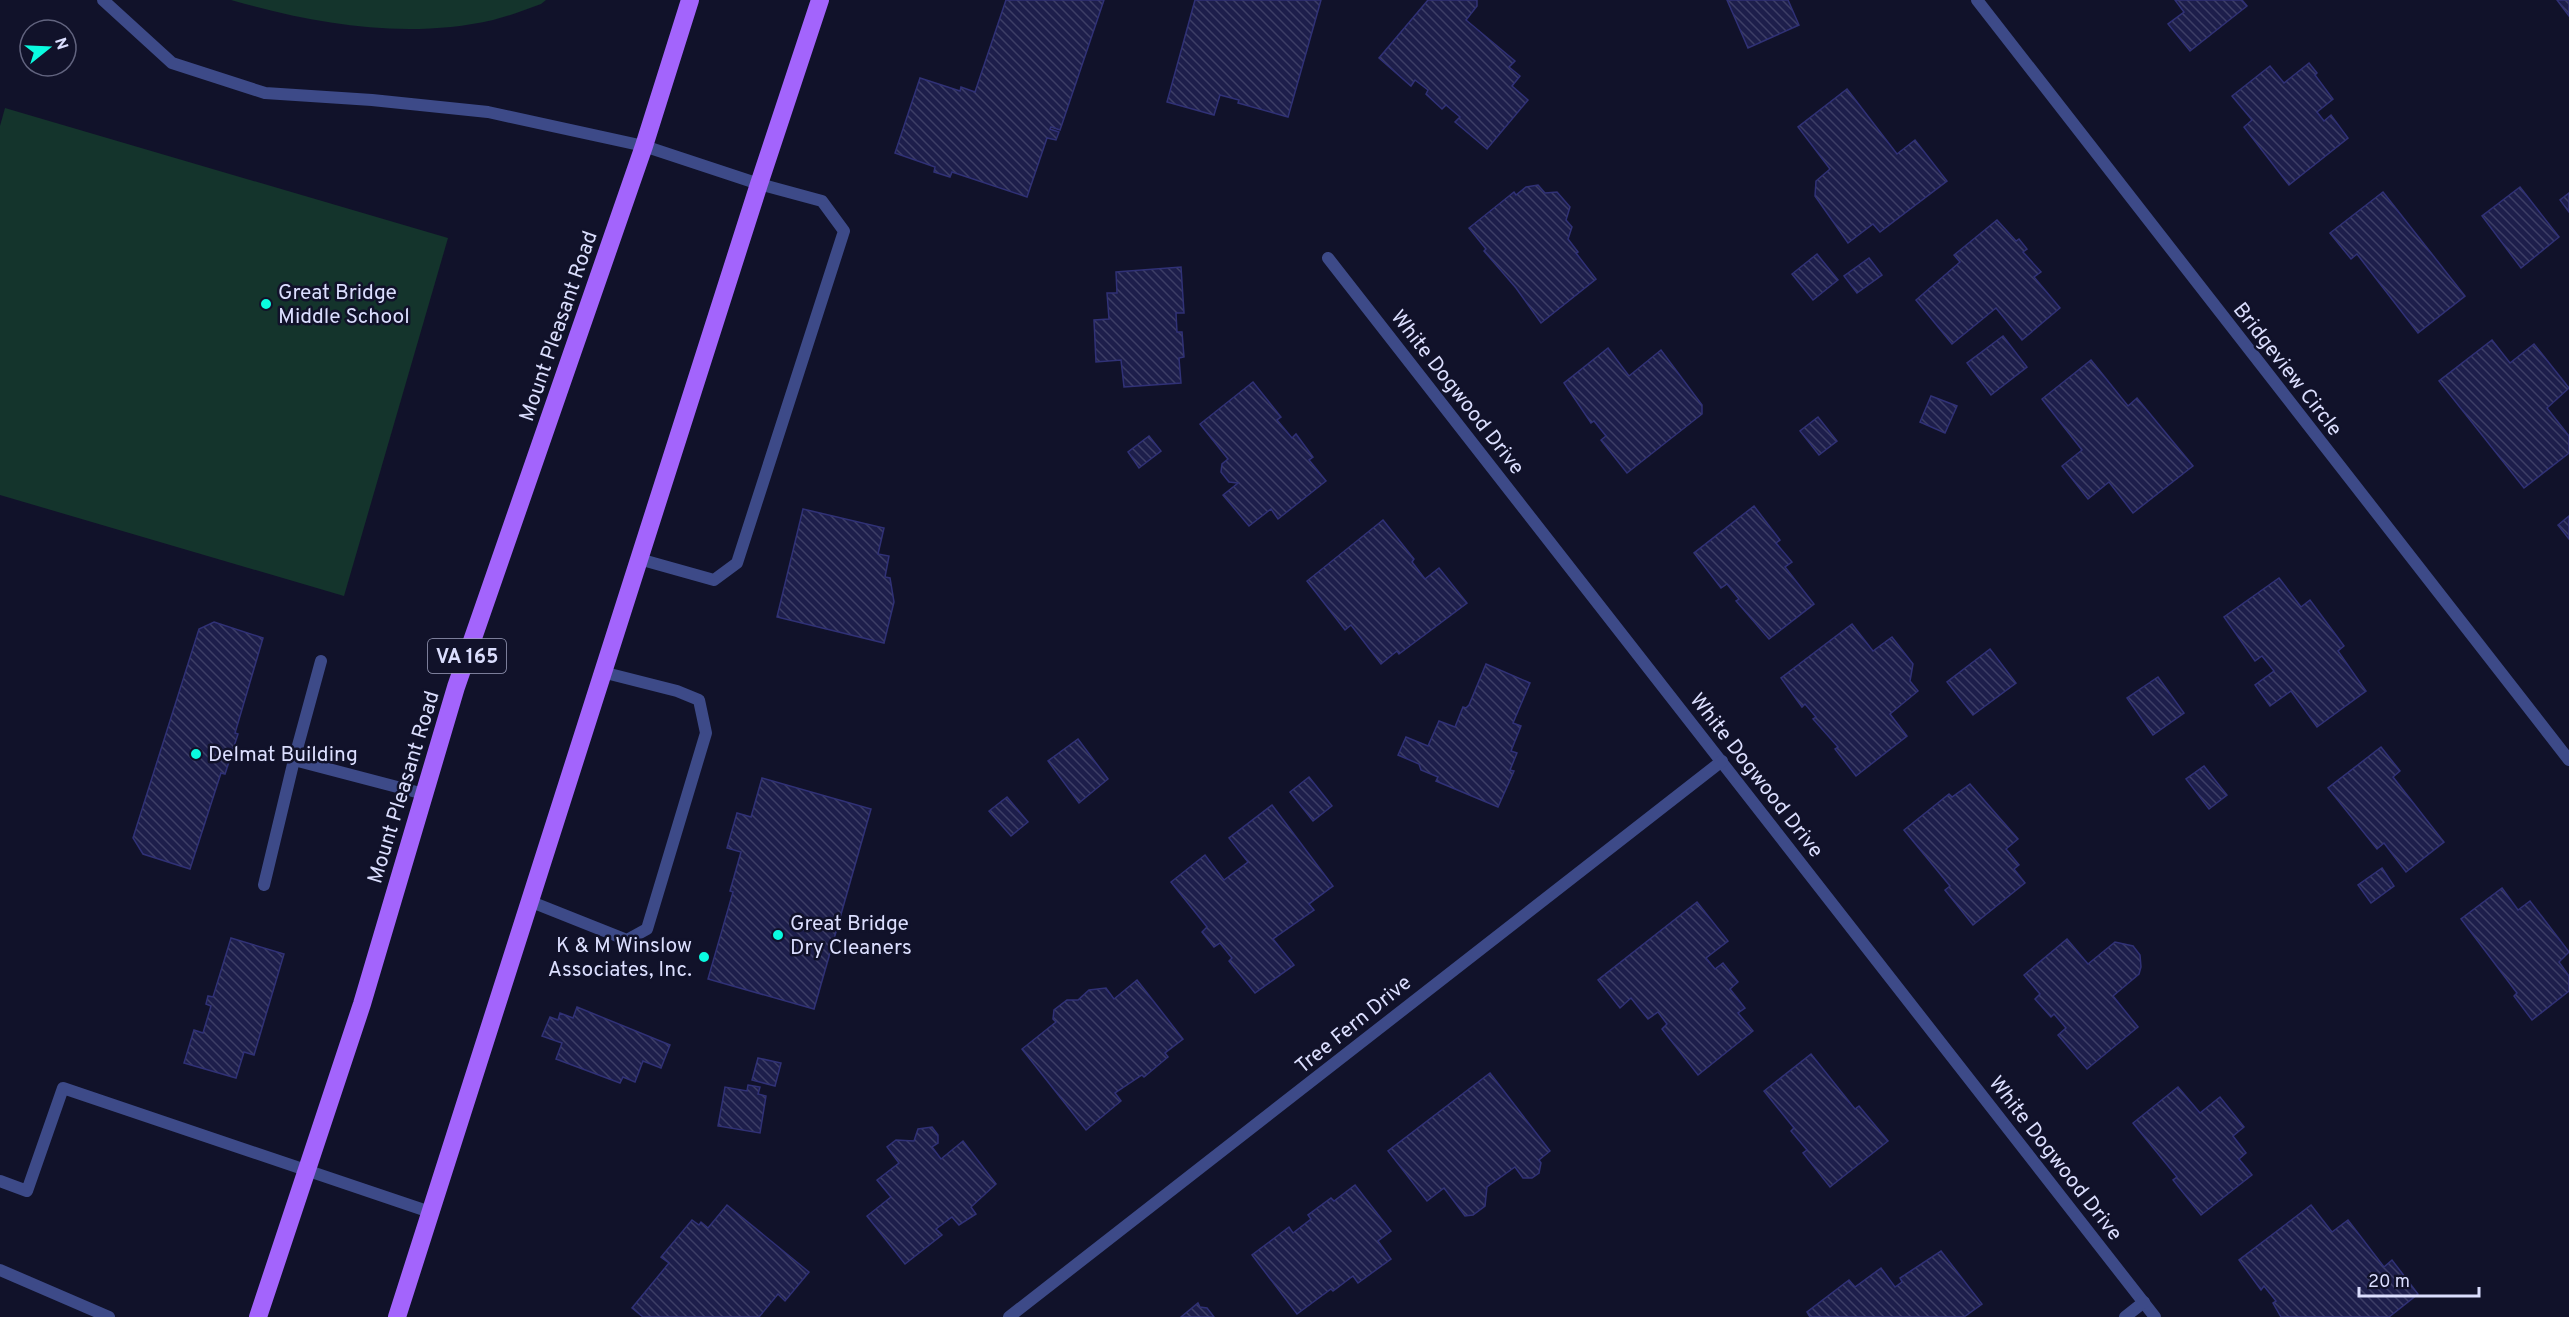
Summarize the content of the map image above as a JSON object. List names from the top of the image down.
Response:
{
  "streets": {
    "main road": ["Mount Pleasant Road", "VA 165"],
    "street": ["Bridgeview Circle", "White Dogwood Drive", "Tree Fern Drive"]
  },
  "crossings": [
    ["White Dogwood Drive", "Tree Fern Drive"]
  ],
  "places": [
    "Great Bridge Middle School",
    "Delmat Building",
    "Great Bridge Dry Cleaners",
    "K & M Winslow Associates, Inc."
  ],
  "scale_bar": "20 m",
  "north": "right"
}
